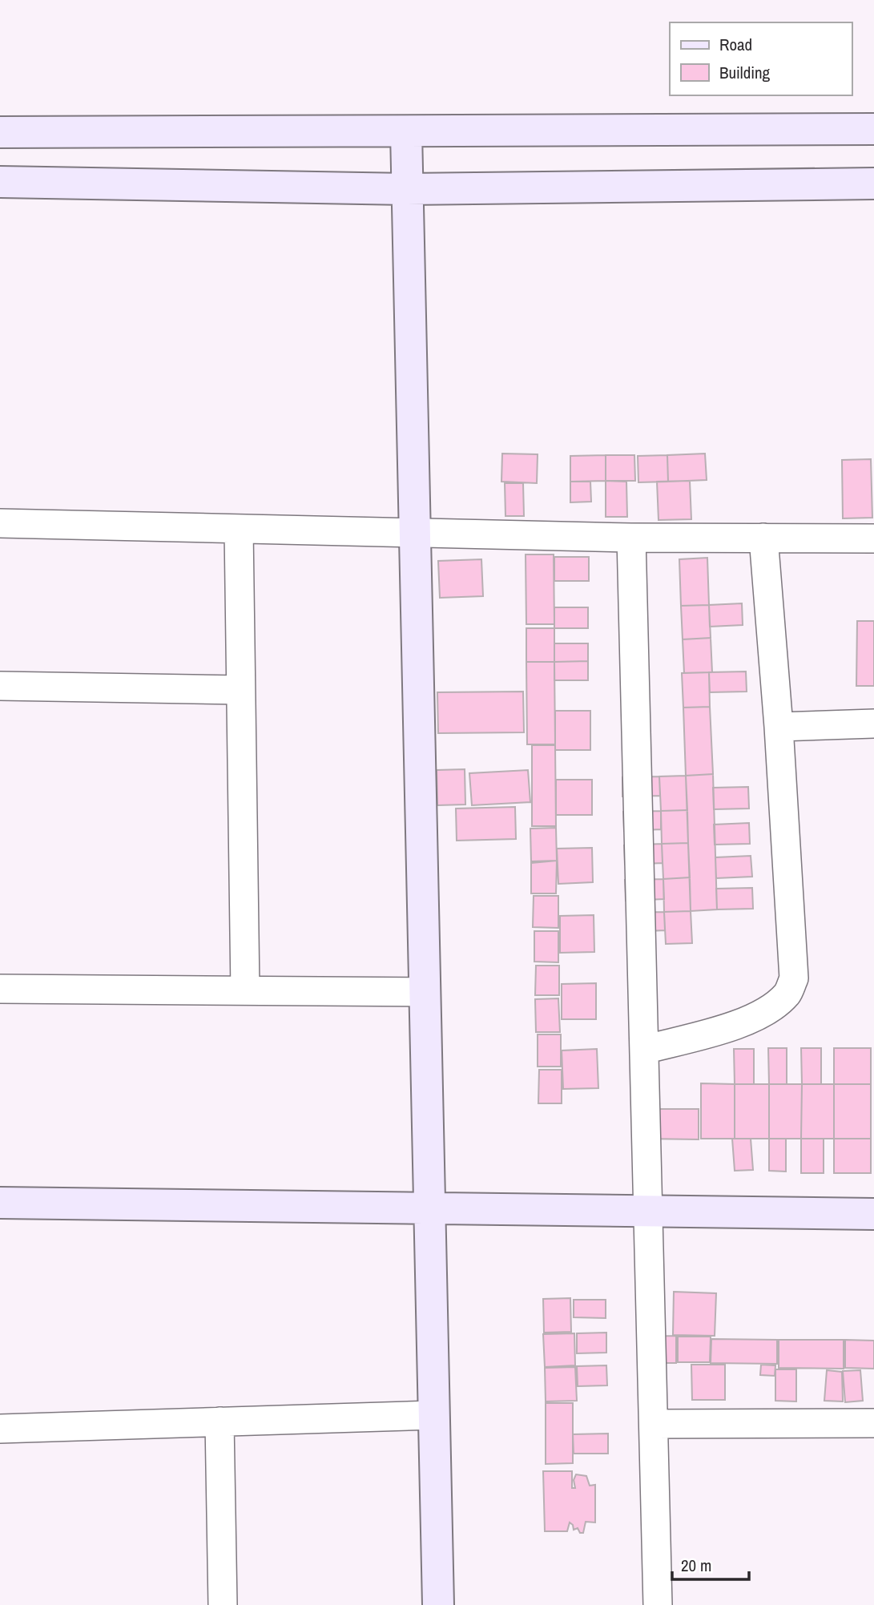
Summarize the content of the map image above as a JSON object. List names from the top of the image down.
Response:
{
  "legend": ["Road", "Building"],
  "scale_bar": "20 m"
}
